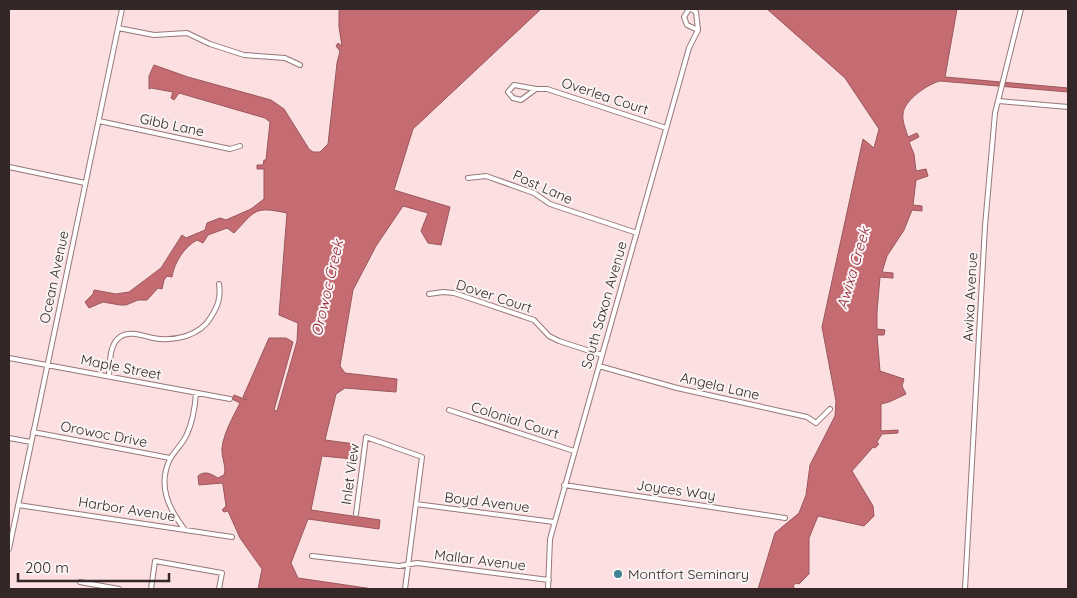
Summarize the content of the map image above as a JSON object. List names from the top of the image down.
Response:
{
  "streets": {
    "street": [
      "Overlea Court",
      "Gibb Lane",
      "Post Lane",
      "Ocean Avenue",
      "Dover Court",
      "Awixa Avenue",
      "South Saxon Avenue",
      "Maple Street",
      "Angela Lane",
      "Colonial Court",
      "Orowoc Drive",
      "Inlet View",
      "Joyces Way",
      "Boyd Avenue",
      "Harbor Avenue",
      "Mallar Avenue"
    ]
  },
  "crossings": [
    ["Overlea Court", "South Saxon Avenue"],
    ["Gibb Lane", "Ocean Avenue"],
    ["Post Lane", "South Saxon Avenue"],
    ["Ocean Avenue", "Maple Street"],
    ["Ocean Avenue", "Orowoc Drive"],
    ["Ocean Avenue", "Harbor Avenue"],
    ["Dover Court", "South Saxon Avenue"],
    ["South Saxon Avenue", "Angela Lane"],
    ["South Saxon Avenue", "Colonial Court"],
    ["South Saxon Avenue", "Joyces Way"],
    ["South Saxon Avenue", "Boyd Avenue"],
    ["South Saxon Avenue", "Mallar Avenue"],
    ["Inlet View", "Boyd Avenue"]
  ],
  "water": ["Awixa Creek", "Orowoc Creek"],
  "places": ["Montfort Seminary"],
  "scale_bar": "200 m"
}
